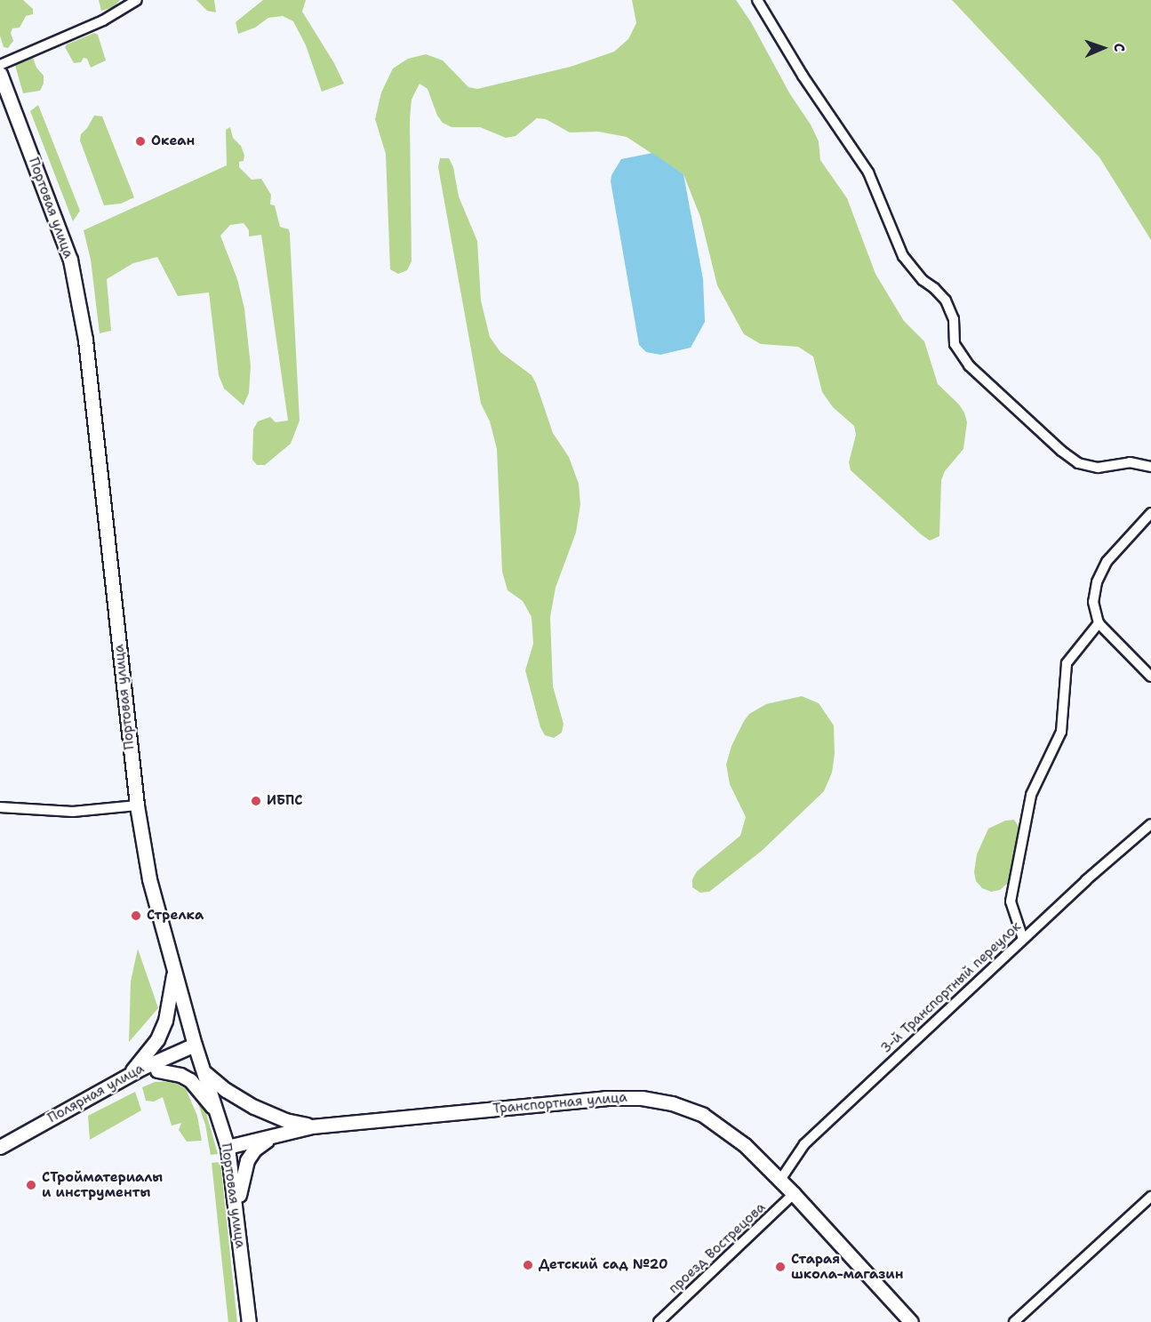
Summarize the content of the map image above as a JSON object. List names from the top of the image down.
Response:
{
  "streets": {
    "main road": ["Портовая улица", "Полярная улица", "Транспортная улица"],
    "street": ["3-й Транспортный переулок", "проезд Вострецова"]
  },
  "crossings": [
    ["Портовая улица", "Полярная улица"],
    ["Портовая улица", "Транспортная улица"],
    ["3-й Транспортный переулок", "Транспортная улица"],
    ["Транспортная улица", "проезд Вострецова"]
  ],
  "places": [
    "Океан",
    "ИБПС",
    "Стрелка",
    "СТройматериалы и инструменты",
    "Детский сад №20",
    "Старая школа-магазин"
  ],
  "north": "right"
}
